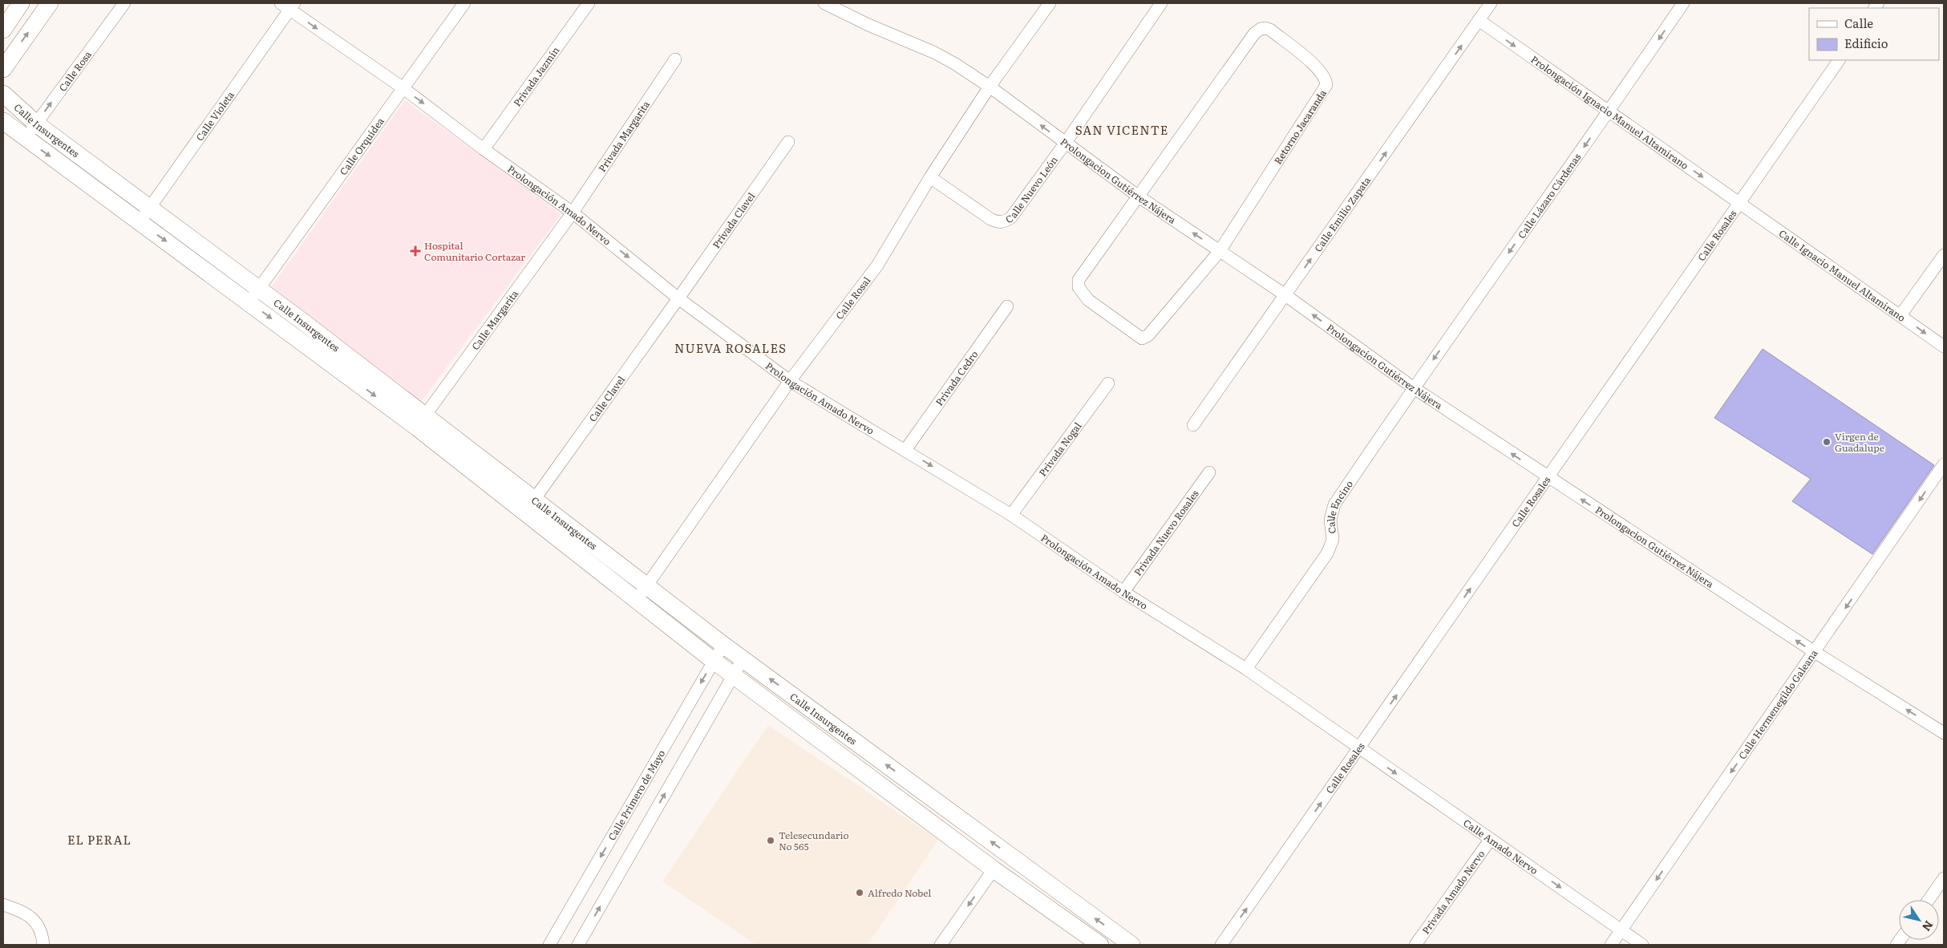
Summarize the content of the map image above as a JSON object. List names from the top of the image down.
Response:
{
  "streets": {
    "main road": ["Calle Insurgentes"],
    "street": [
      "Calle Rosa",
      "Privada Jazmín",
      "Prolongación Ignacio Manuel Altamirano",
      "Calle Violeta",
      "Retorno Jacaranda",
      "Privada Margarita",
      "Calle Orquídea",
      "Prolongacion Gutiérrez Nájera",
      "Calle Nuevo León",
      "Calle Lázaro Cárdenas",
      "Prolongación Amado Nervo",
      "Calle Emilio Zapata",
      "Privada Clavel",
      "Calle Rosales",
      "Calle Ignacio Manuel Altamirano",
      "Calle Rosal",
      "Calle Margarita",
      "Privada Cedro",
      "Calle Clavel",
      "Privada Nogal",
      "Calle Encino",
      "Privada Nuevo Rosales",
      "Calle Hermenegildo Galeana",
      "Calle Primero de Mayo",
      "Calle Amado Nervo",
      "Privada Amado Nervo"
    ]
  },
  "crossings": [
    ["Calle Rosa", "Calle Insurgentes"],
    ["Privada Jazmín", "Prolongación Amado Nervo"],
    ["Prolongación Ignacio Manuel Altamirano", "Calle Lázaro Cárdenas"],
    ["Prolongación Ignacio Manuel Altamirano", "Calle Emilio Zapata"],
    ["Prolongación Ignacio Manuel Altamirano", "Calle Rosales"],
    ["Prolongación Ignacio Manuel Altamirano", "Calle Ignacio Manuel Altamirano"],
    ["Calle Violeta", "Calle Insurgentes"],
    ["Calle Violeta", "Prolongación Amado Nervo"],
    ["Retorno Jacaranda", "Prolongacion Gutiérrez Nájera"],
    ["Calle Insurgentes", "Calle Orquídea"],
    ["Calle Insurgentes", "Calle Rosal"],
    ["Calle Insurgentes", "Calle Margarita"],
    ["Calle Insurgentes", "Calle Clavel"],
    ["Calle Insurgentes", "Calle Primero de Mayo"],
    ["Privada Margarita", "Prolongación Amado Nervo"],
    ["Privada Margarita", "Calle Margarita"],
    ["Calle Orquídea", "Prolongación Amado Nervo"],
    ["Prolongacion Gutiérrez Nájera", "Calle Nuevo León"],
    ["Prolongacion Gutiérrez Nájera", "Calle Lázaro Cárdenas"],
    ["Prolongacion Gutiérrez Nájera", "Calle Emilio Zapata"],
    ["Prolongacion Gutiérrez Nájera", "Calle Rosales"],
    ["Prolongacion Gutiérrez Nájera", "Calle Rosal"],
    ["Prolongacion Gutiérrez Nájera", "Calle Encino"],
    ["Prolongacion Gutiérrez Nájera", "Calle Hermenegildo Galeana"],
    ["Calle Nuevo León", "Calle Rosal"],
    ["Calle Lázaro Cárdenas", "Calle Encino"],
    ["Prolongación Amado Nervo", "Privada Clavel"],
    ["Prolongación Amado Nervo", "Calle Rosales"],
    ["Prolongación Amado Nervo", "Calle Rosal"],
    ["Prolongación Amado Nervo", "Calle Margarita"],
    ["Prolongación Amado Nervo", "Privada Cedro"],
    ["Prolongación Amado Nervo", "Calle Clavel"],
    ["Prolongación Amado Nervo", "Privada Nogal"],
    ["Prolongación Amado Nervo", "Calle Encino"],
    ["Prolongación Amado Nervo", "Privada Nuevo Rosales"],
    ["Prolongación Amado Nervo", "Calle Amado Nervo"],
    ["Privada Clavel", "Calle Clavel"],
    ["Calle Rosales", "Calle Ignacio Manuel Altamirano"],
    ["Calle Rosales", "Calle Amado Nervo"],
    ["Calle Hermenegildo Galeana", "Calle Amado Nervo"],
    ["Calle Amado Nervo", "Privada Amado Nervo"]
  ],
  "one_way": [
    "Calle Rosa",
    "Prolongación Ignacio Manuel Altamirano",
    "Prolongacion Gutiérrez Nájera",
    "Calle Lázaro Cárdenas",
    "Prolongación Amado Nervo",
    "Calle Emilio Zapata",
    "Calle Rosales",
    "Calle Hermenegildo Galeana",
    "Calle Amado Nervo"
  ],
  "districts": ["SAN VICENTE", "NUEVA ROSALES", "EL PERAL"],
  "places": {
    "health": ["Hospital Comunitario Cortazar"],
    "other": ["Virgen de Guadalupe", "Telesecundario No 565", "Alfredo Nobel"]
  },
  "legend": ["Calle", "Edificio"],
  "north": "bottom right"
}
